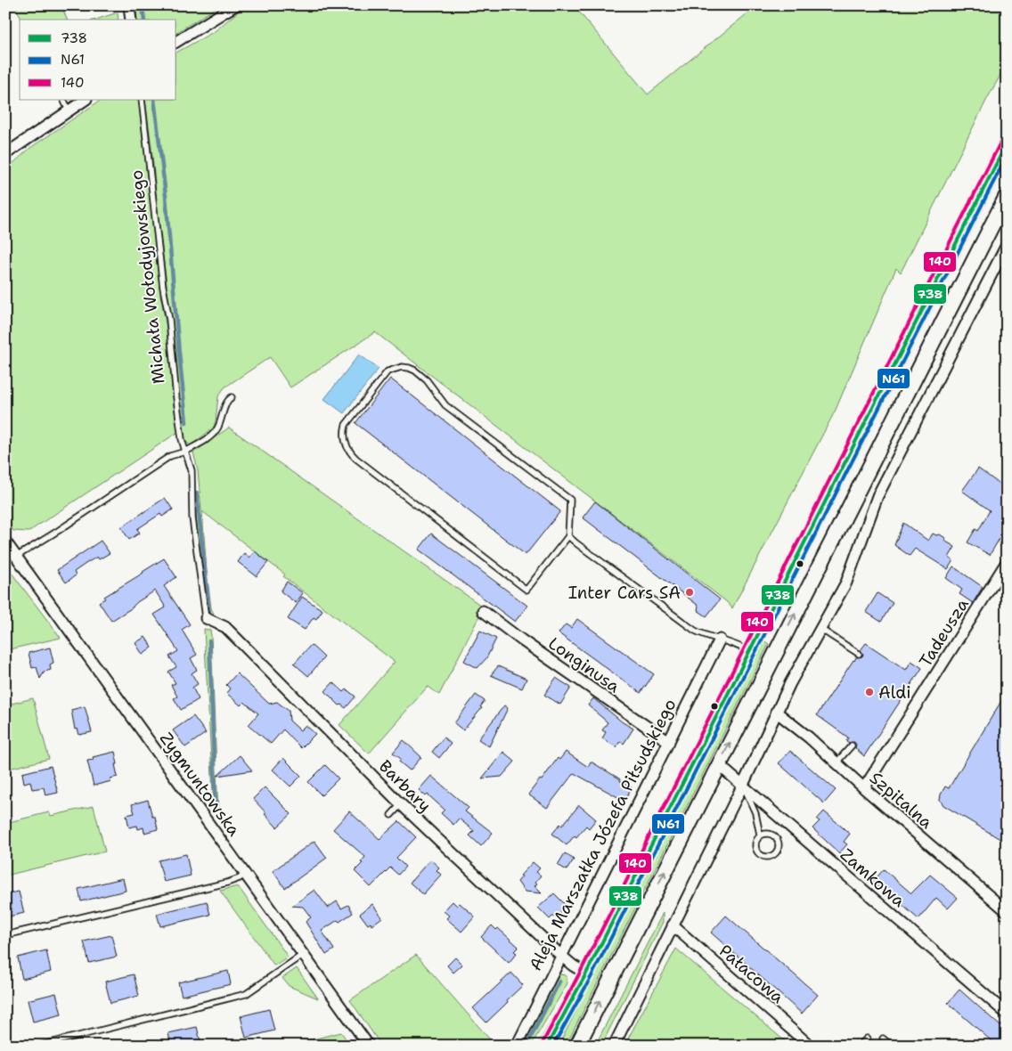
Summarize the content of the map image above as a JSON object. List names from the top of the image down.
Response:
{
  "streets": {
    "street": [
      "Tadeusza",
      "Longinusa",
      "Zygmuntowska",
      "Barbary",
      "Szpitalna",
      "Aleja Marszałka Józefa Piłsudskiego",
      "Zamkowa",
      "Pałacowa"
    ],
    "lane": ["Michała Wołodyjowskiego"]
  },
  "crossings": [
    ["Michała Wołodyjowskiego", "Barbary"],
    ["Tadeusza", "Szpitalna"],
    ["Longinusa", "Aleja Marszałka Józefa Piłsudskiego"],
    ["Barbary", "Aleja Marszałka Józefa Piłsudskiego"]
  ],
  "places": ["Inter Cars SA", "Aldi"],
  "lines": ["transit line 140", "transit line 738", "transit line N61"],
  "legend": ["738", "N61", "140"]
}
